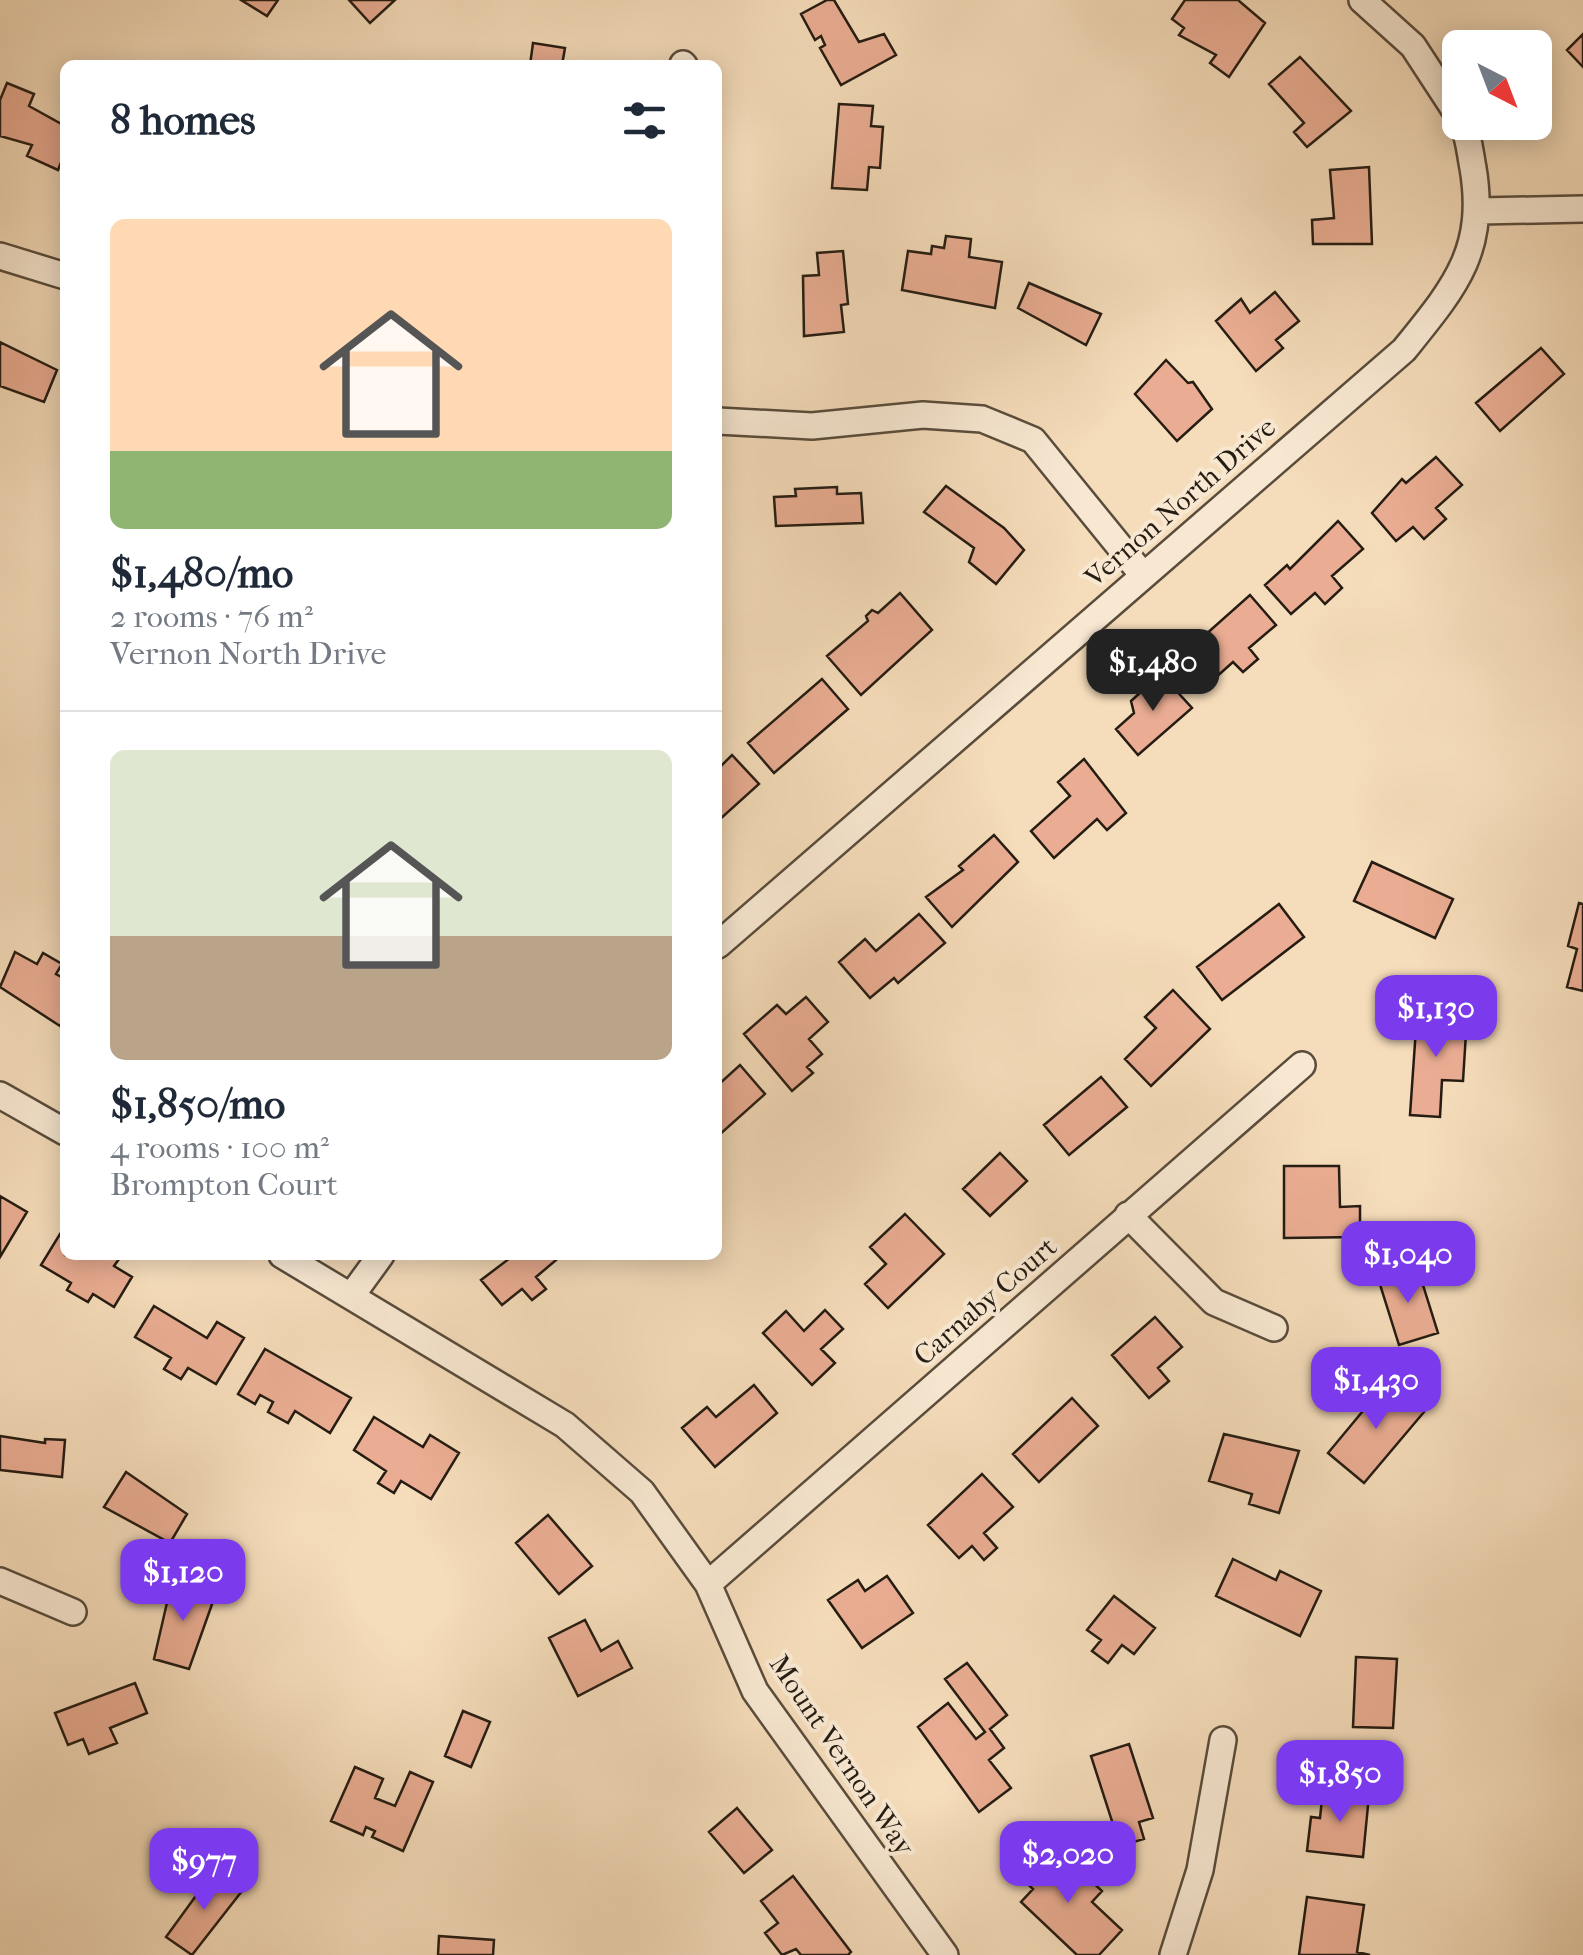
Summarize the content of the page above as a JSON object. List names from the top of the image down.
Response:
{
  "streets": {
    "street": ["Vernon North Drive", "Carnaby Court", "Mount Vernon Way"]
  },
  "crossings": [
    ["Carnaby Court", "Mount Vernon Way"]
  ],
  "north": "bottom right",
  "page": {
    "heading": "8 homes",
    "list": [
      {
        "name": "$1,480/mo",
        "note": "2 rooms · 76 m² · Vernon North Drive"
      },
      {
        "name": "$1,850/mo",
        "note": "4 rooms · 100 m² · Brompton Court"
      }
    ],
    "price": [
      "$1,480",
      "$1,130",
      "$1,040",
      "$1,430",
      "$1,120",
      "$1,850",
      "$2,020",
      "$977"
    ]
  }
}
